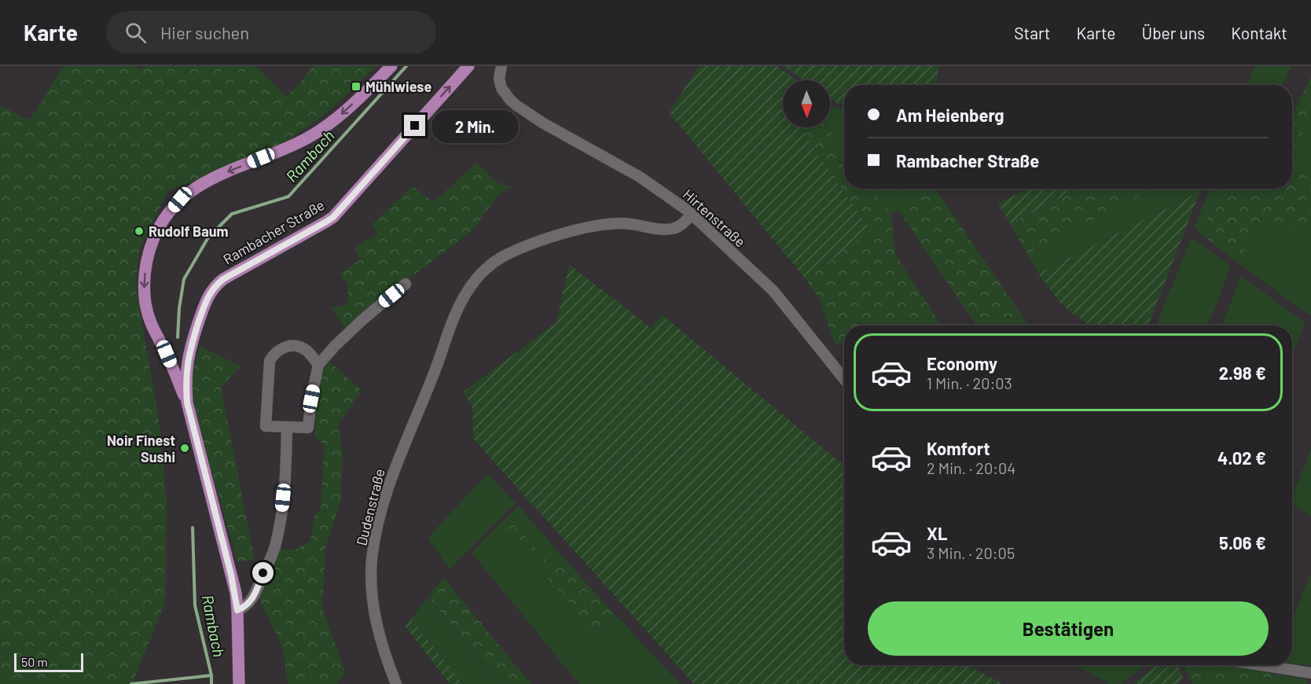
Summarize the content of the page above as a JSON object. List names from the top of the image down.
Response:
{
  "streets": {
    "main road": ["Rambacher Straße"],
    "street": ["Hirtenstraße", "Dudenstraße"]
  },
  "crossings": [
    ["Hirtenstraße", "Dudenstraße"]
  ],
  "one_way": ["Rambacher Straße"],
  "water": ["Rambach"],
  "places": {
    "transit": ["Mühlwiese"],
    "other": ["Rudolf Baum", "Noir Finest Sushi"]
  },
  "scale_bar": "50 m",
  "north": "bottom",
  "page": {
    "header": "Karte",
    "search": "Hier suchen",
    "nav": [
      "Start",
      "Karte",
      "Über uns",
      "Kontakt"
    ],
    "banner": ["Am Heienberg", "Rambacher Straße"],
    "bubble": "2 Min.",
    "list": [
      {
        "name": "Economy",
        "note": "1 Min. · 20:03",
        "value": "2.98 €"
      },
      {
        "name": "Komfort",
        "note": "2 Min. · 20:04",
        "value": "4.02 €"
      },
      {
        "name": "XL",
        "note": "3 Min. · 20:05",
        "value": "5.06 €"
      }
    ],
    "buttons": "Bestätigen",
    "scale": "50 m"
  }
}
